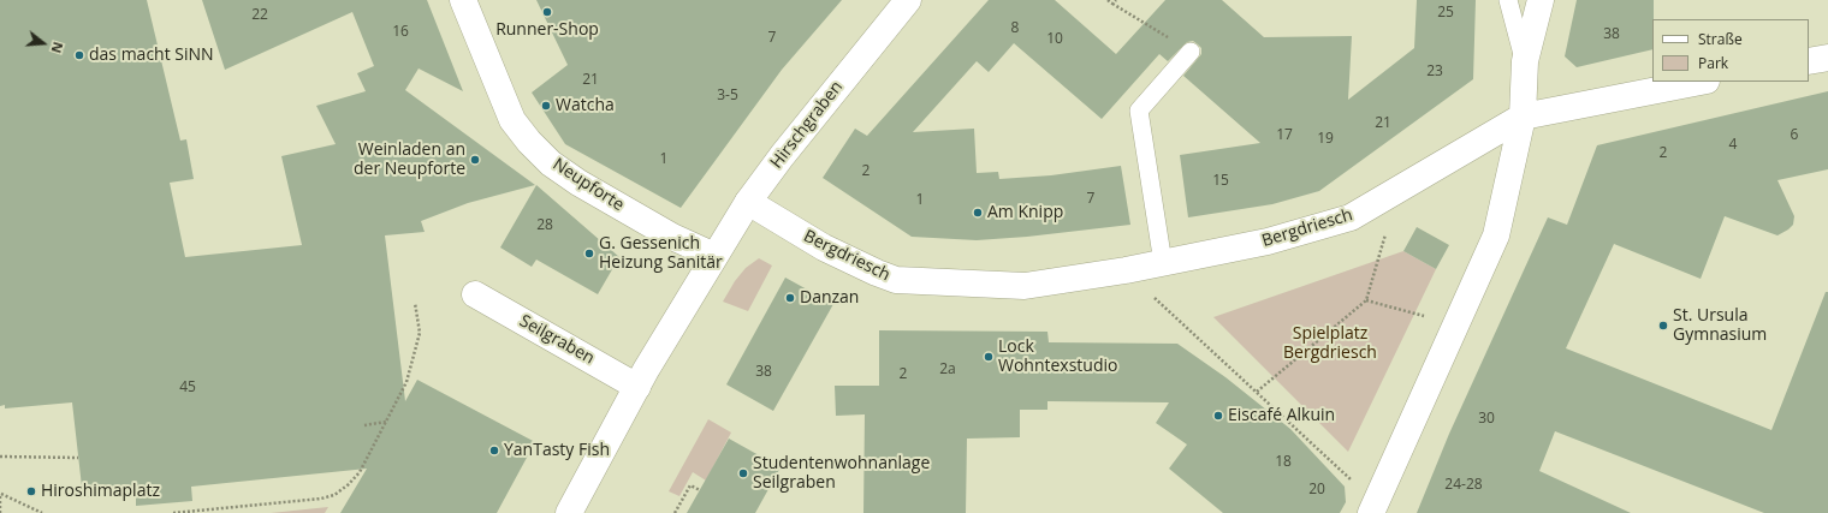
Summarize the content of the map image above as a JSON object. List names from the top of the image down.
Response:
{
  "streets": {
    "street": [
      "Hirschgraben",
      "Neupforte",
      "Bergdriesch",
      "Seilgraben"
    ]
  },
  "crossings": [
    ["Hirschgraben", "Neupforte"],
    ["Hirschgraben", "Bergdriesch"]
  ],
  "parks": ["Spielplatz Bergdriesch"],
  "places": [
    "Runner-Shop",
    "das macht SiNN",
    "Watcha",
    "Weinladen an der Neupforte",
    "Am Knipp",
    "G. Gessenich Heizung Sanitär",
    "Danzan",
    "St. Ursula Gymnasium",
    "Lock Wohntexstudio",
    "Eiscafé Alkuin",
    "YanTasty Fish",
    "Studentenwohnanlage Seilgraben",
    "Hiroshimaplatz"
  ],
  "house_numbers": [
    "25",
    "22",
    "8",
    "16",
    "38",
    "7",
    "10",
    "23",
    "21",
    "3-5",
    "21",
    "17",
    "6",
    "19",
    "4",
    "2",
    "1",
    "2",
    "15",
    "7",
    "1",
    "28",
    "2a",
    "38",
    "2",
    "45",
    "30",
    "18",
    "24-28",
    "20"
  ],
  "legend": ["Straße", "Park"],
  "north": "right"
}
